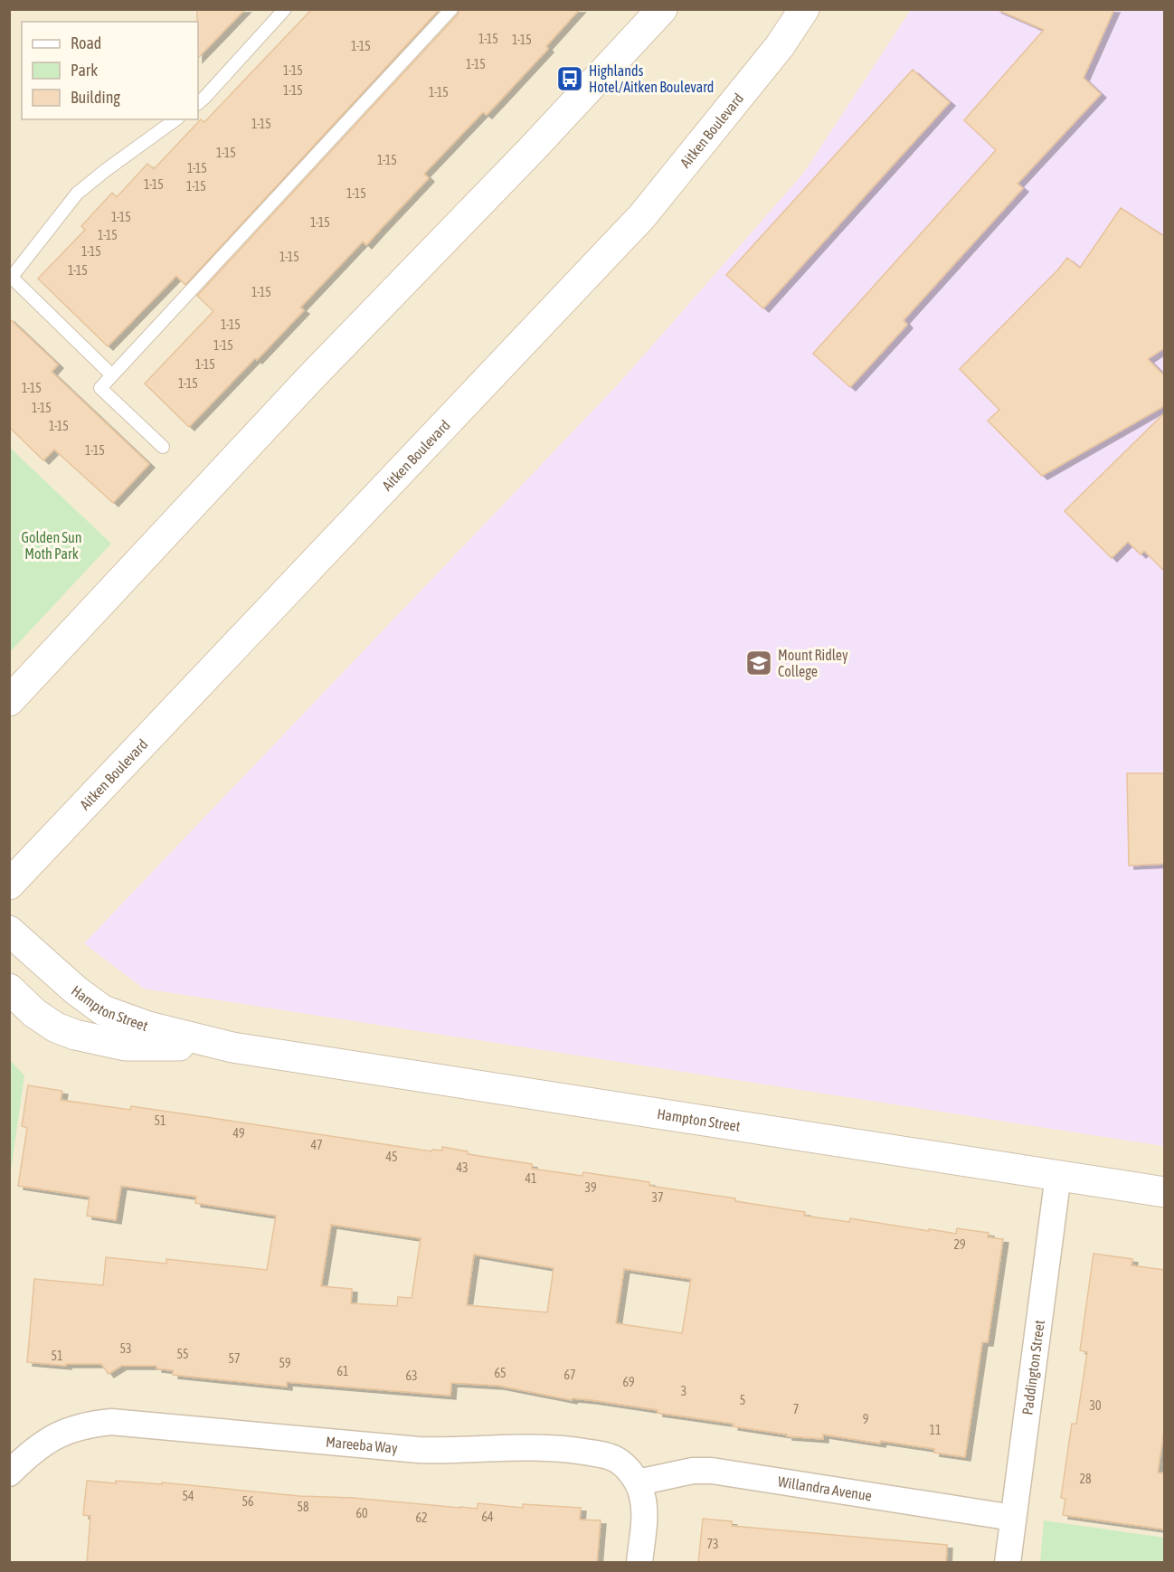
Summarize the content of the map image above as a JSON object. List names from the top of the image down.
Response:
{
  "streets": {
    "main road": ["Aitken Boulevard", "Hampton Street"],
    "street": ["Paddington Street", "Mareeba Way", "Willandra Avenue"]
  },
  "crossings": [
    ["Hampton Street", "Paddington Street"],
    ["Paddington Street", "Willandra Avenue"],
    ["Mareeba Way", "Willandra Avenue"]
  ],
  "parks": ["Golden Sun Moth Park"],
  "places": {
    "bus stop": ["Highlands Hotel/Aitken Boulevard"],
    "school or university": ["Mount Ridley College"]
  },
  "house_numbers": [
    "1-15",
    "1-15",
    "1-15",
    "1-15",
    "1-15",
    "1-15",
    "1-15",
    "1-15",
    "1-15",
    "1-15",
    "1-15",
    "1-15",
    "1-15",
    "1-15",
    "1-15",
    "1-15",
    "1-15",
    "1-15",
    "1-15",
    "1-15",
    "1-15",
    "1-15",
    "1-15",
    "1-15",
    "1-15",
    "1-15",
    "1-15",
    "1-15",
    "1-15",
    "51",
    "49",
    "47",
    "45",
    "43",
    "41",
    "39",
    "37",
    "29",
    "53",
    "55",
    "51",
    "57",
    "59",
    "61",
    "65",
    "67",
    "63",
    "69",
    "3",
    "5",
    "30",
    "7",
    "9",
    "11",
    "28",
    "54",
    "56",
    "58",
    "60",
    "64",
    "62",
    "73"
  ],
  "legend": ["Road", "Park", "Building"]
}
